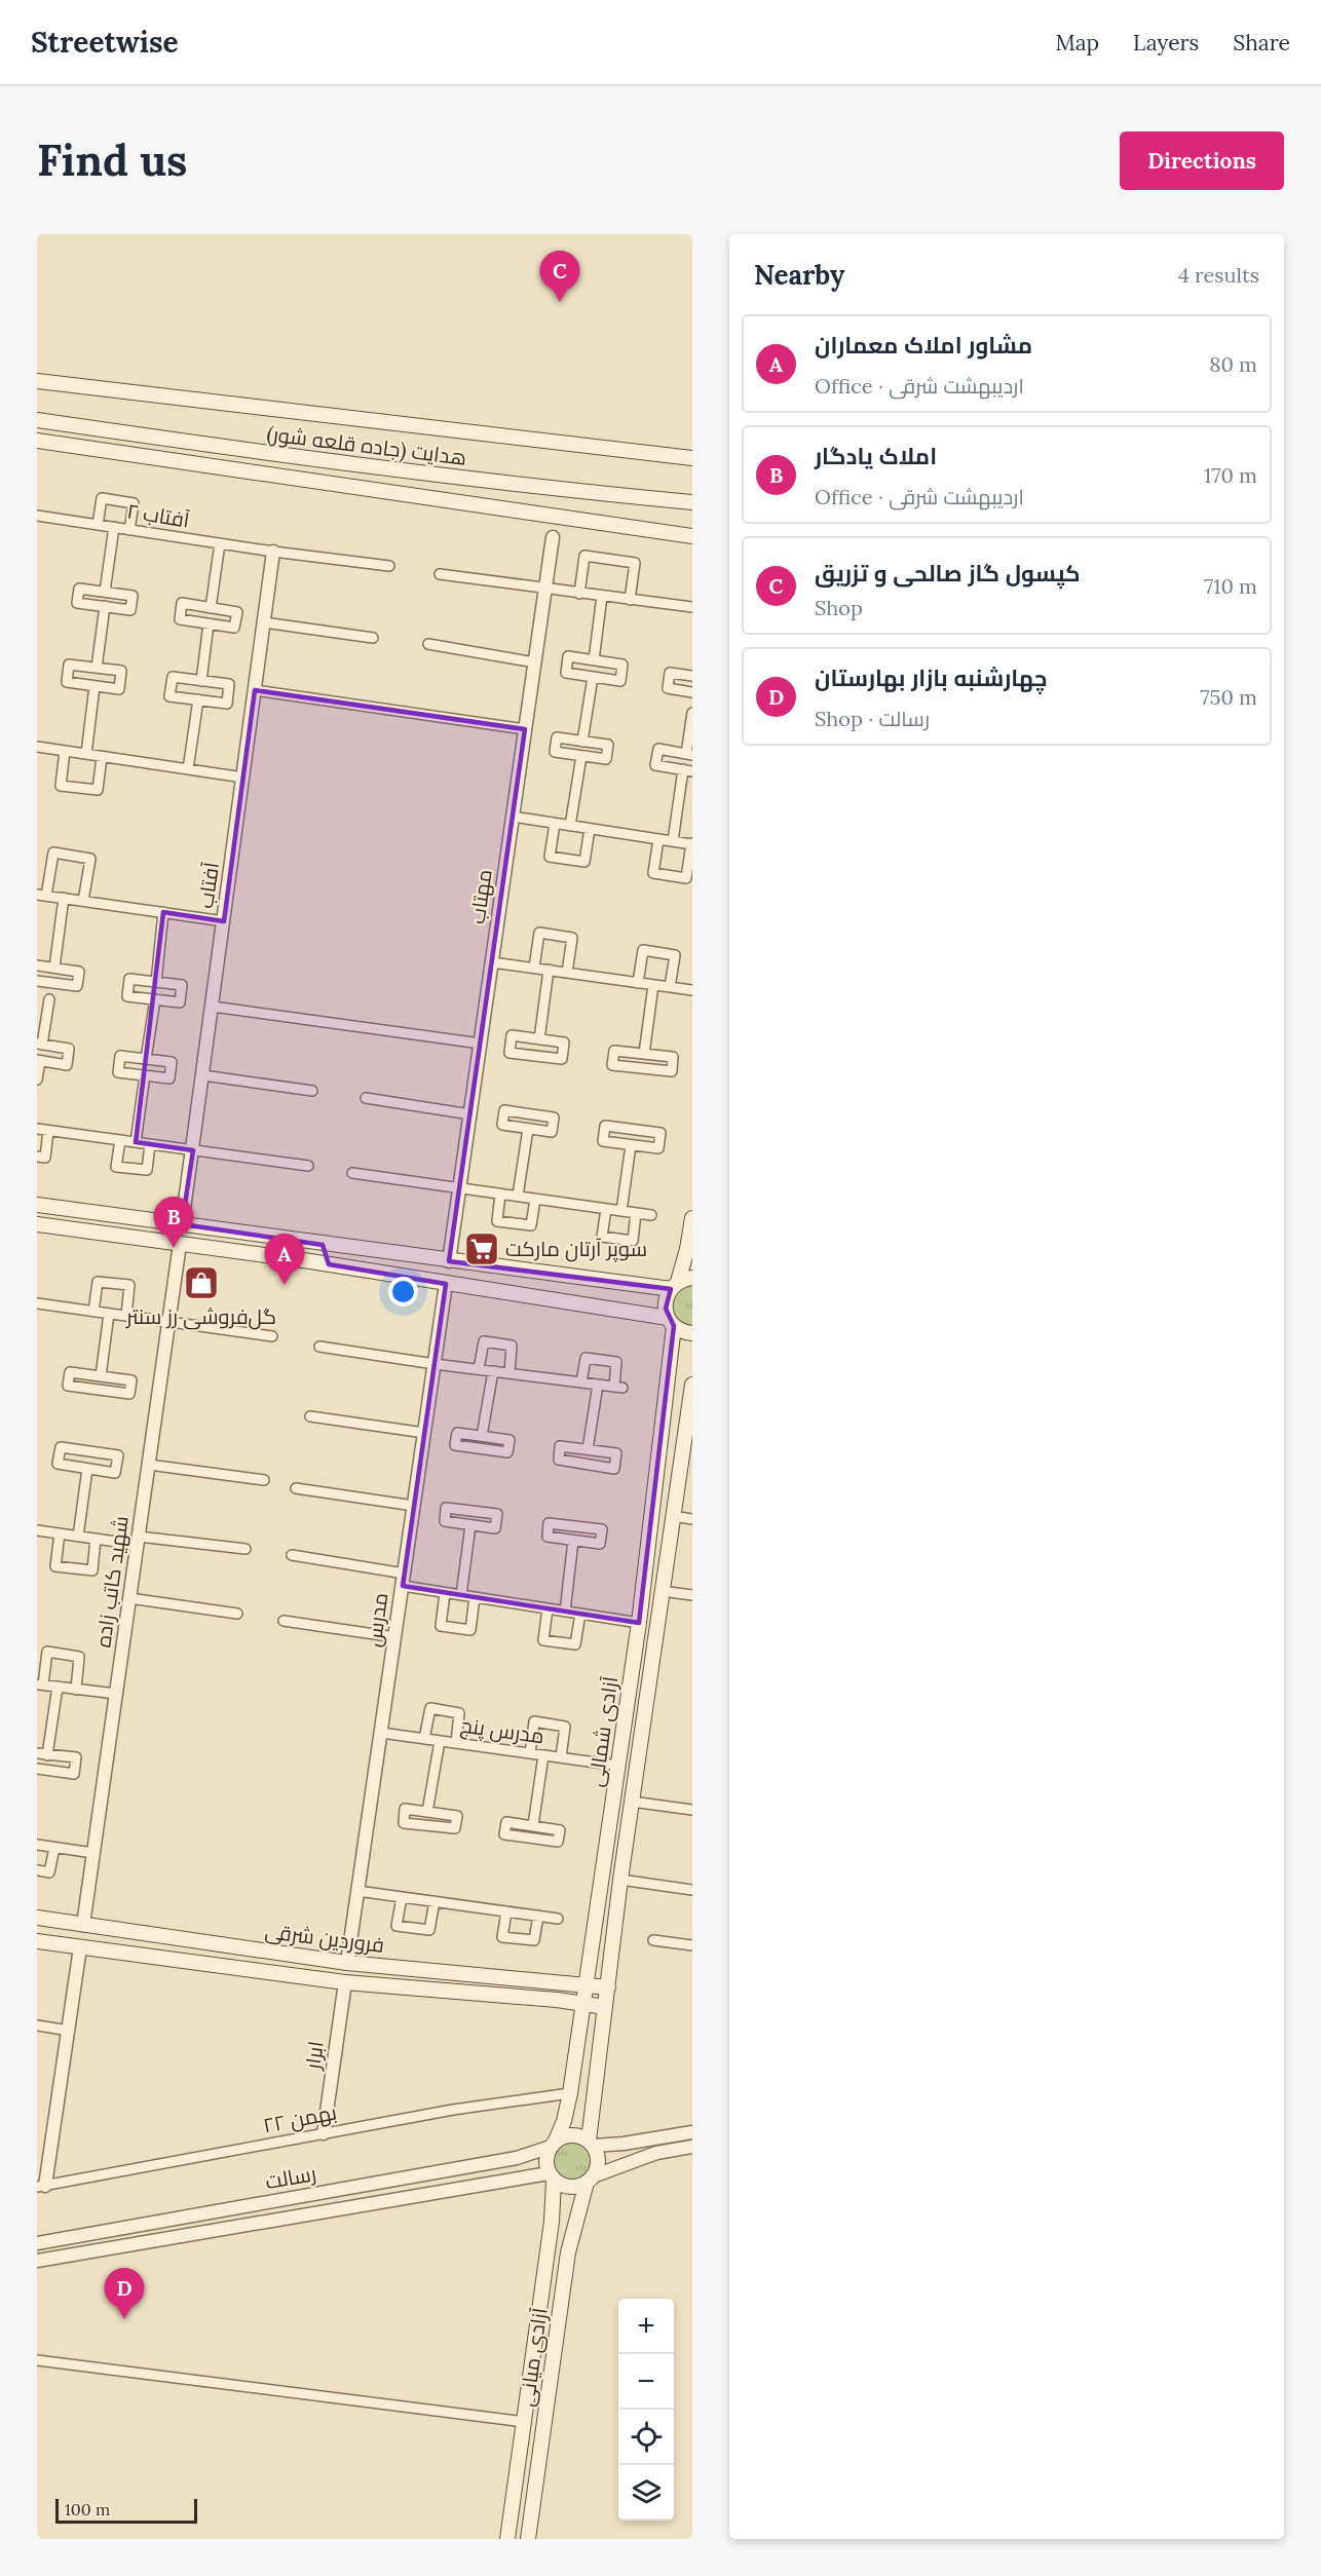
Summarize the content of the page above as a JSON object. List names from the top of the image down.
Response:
{
  "streets": {
    "main road": [
      "هدایت (جاده قلعه شور)",
      "آزادی شمالی",
      "فروردین شرقی",
      "آزادی میانی"
    ],
    "street": [
      "آفتاب ۲",
      "آفتاب",
      "مهتاب",
      "شهید کاتب زاده",
      "مدرس",
      "مدرس پنج",
      "ابرار",
      "۲۲ بهمن",
      "رسالت"
    ]
  },
  "crossings": [
    ["آفتاب ۲", "آفتاب"],
    ["شهید کاتب زاده", "فروردین شرقی"],
    ["مدرس", "مدرس پنج"],
    ["مدرس", "فروردین شرقی"],
    ["مدرس پنج", "آزادی شمالی"],
    ["آزادی شمالی", "فروردین شرقی"],
    ["آزادی شمالی", "۲۲ بهمن"],
    ["آزادی شمالی", "رسالت"],
    ["آزادی شمالی", "آزادی میانی"],
    ["فروردین شرقی", "ابرار"],
    ["ابرار", "۲۲ بهمن"],
    ["رسالت", "آزادی میانی"]
  ],
  "places": {
    "supermarket": ["سوپر آرتان مارکت"],
    "shop": ["گل‌فروشی رز سنتر"]
  },
  "scale_bar": "100 m",
  "page": {
    "header": "Streetwise",
    "nav": ["Map", "Layers", "Share"],
    "buttons": "Directions",
    "title": "Find us",
    "heading": ["Nearby", "4 results"],
    "pins": [
      "C",
      "B",
      "A",
      "D"
    ],
    "list": [
      {
        "mark": "A",
        "name": "مشاور املاک معماران",
        "note": "Office · اردیبهشت شرقی",
        "value": "80 m"
      },
      {
        "mark": "B",
        "name": "املاک یادگار",
        "note": "Office · اردیبهشت شرقی",
        "value": "170 m"
      },
      {
        "mark": "C",
        "name": "کپسول گاز صالحی و تزریق",
        "note": "Shop",
        "value": "710 m"
      },
      {
        "mark": "D",
        "name": "چهارشنبه بازار بهارستان",
        "note": "Shop · رسالت",
        "value": "750 m"
      }
    ],
    "map_buttons": ["+", "−"],
    "scale": "100 m"
  }
}
